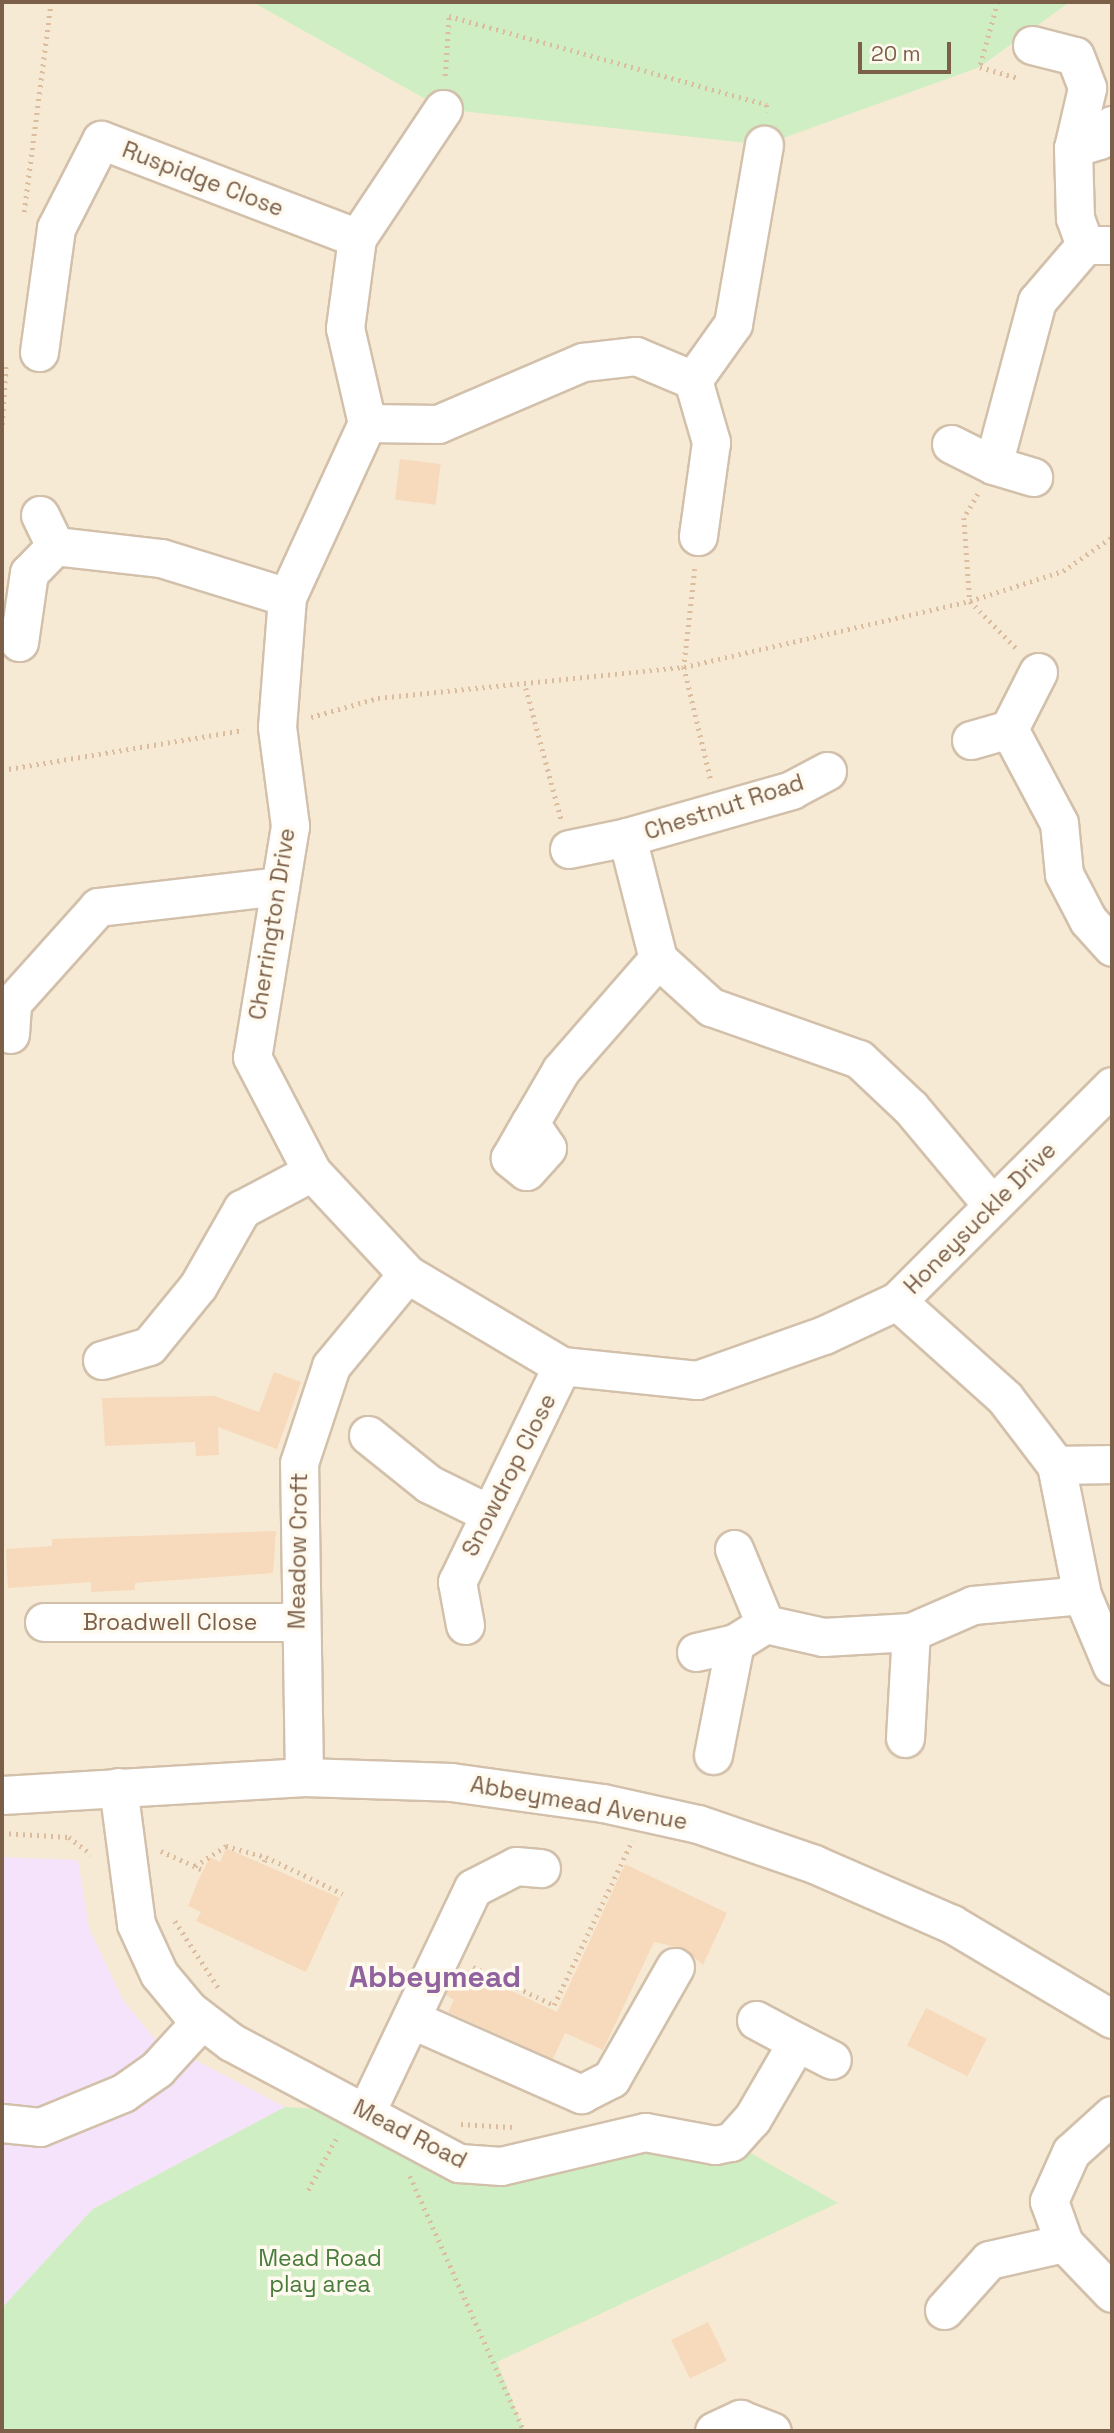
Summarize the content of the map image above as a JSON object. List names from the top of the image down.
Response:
{
  "streets": {
    "street": [
      "Ruspidge Close",
      "Chestnut Road",
      "Cherrington Drive",
      "Honeysuckle Drive",
      "Snowdrop Close",
      "Meadow Croft",
      "Broadwell Close",
      "Abbeymead Avenue",
      "Mead Road"
    ]
  },
  "crossings": [
    ["Cherrington Drive", "Honeysuckle Drive"],
    ["Cherrington Drive", "Meadow Croft"],
    ["Honeysuckle Drive", "Snowdrop Close"],
    ["Honeysuckle Drive", "Meadow Croft"],
    ["Meadow Croft", "Broadwell Close"],
    ["Meadow Croft", "Abbeymead Avenue"],
    ["Abbeymead Avenue", "Mead Road"]
  ],
  "districts": ["Abbeymead"],
  "parks": ["Mead Road play area"],
  "scale_bar": "20 m"
}
